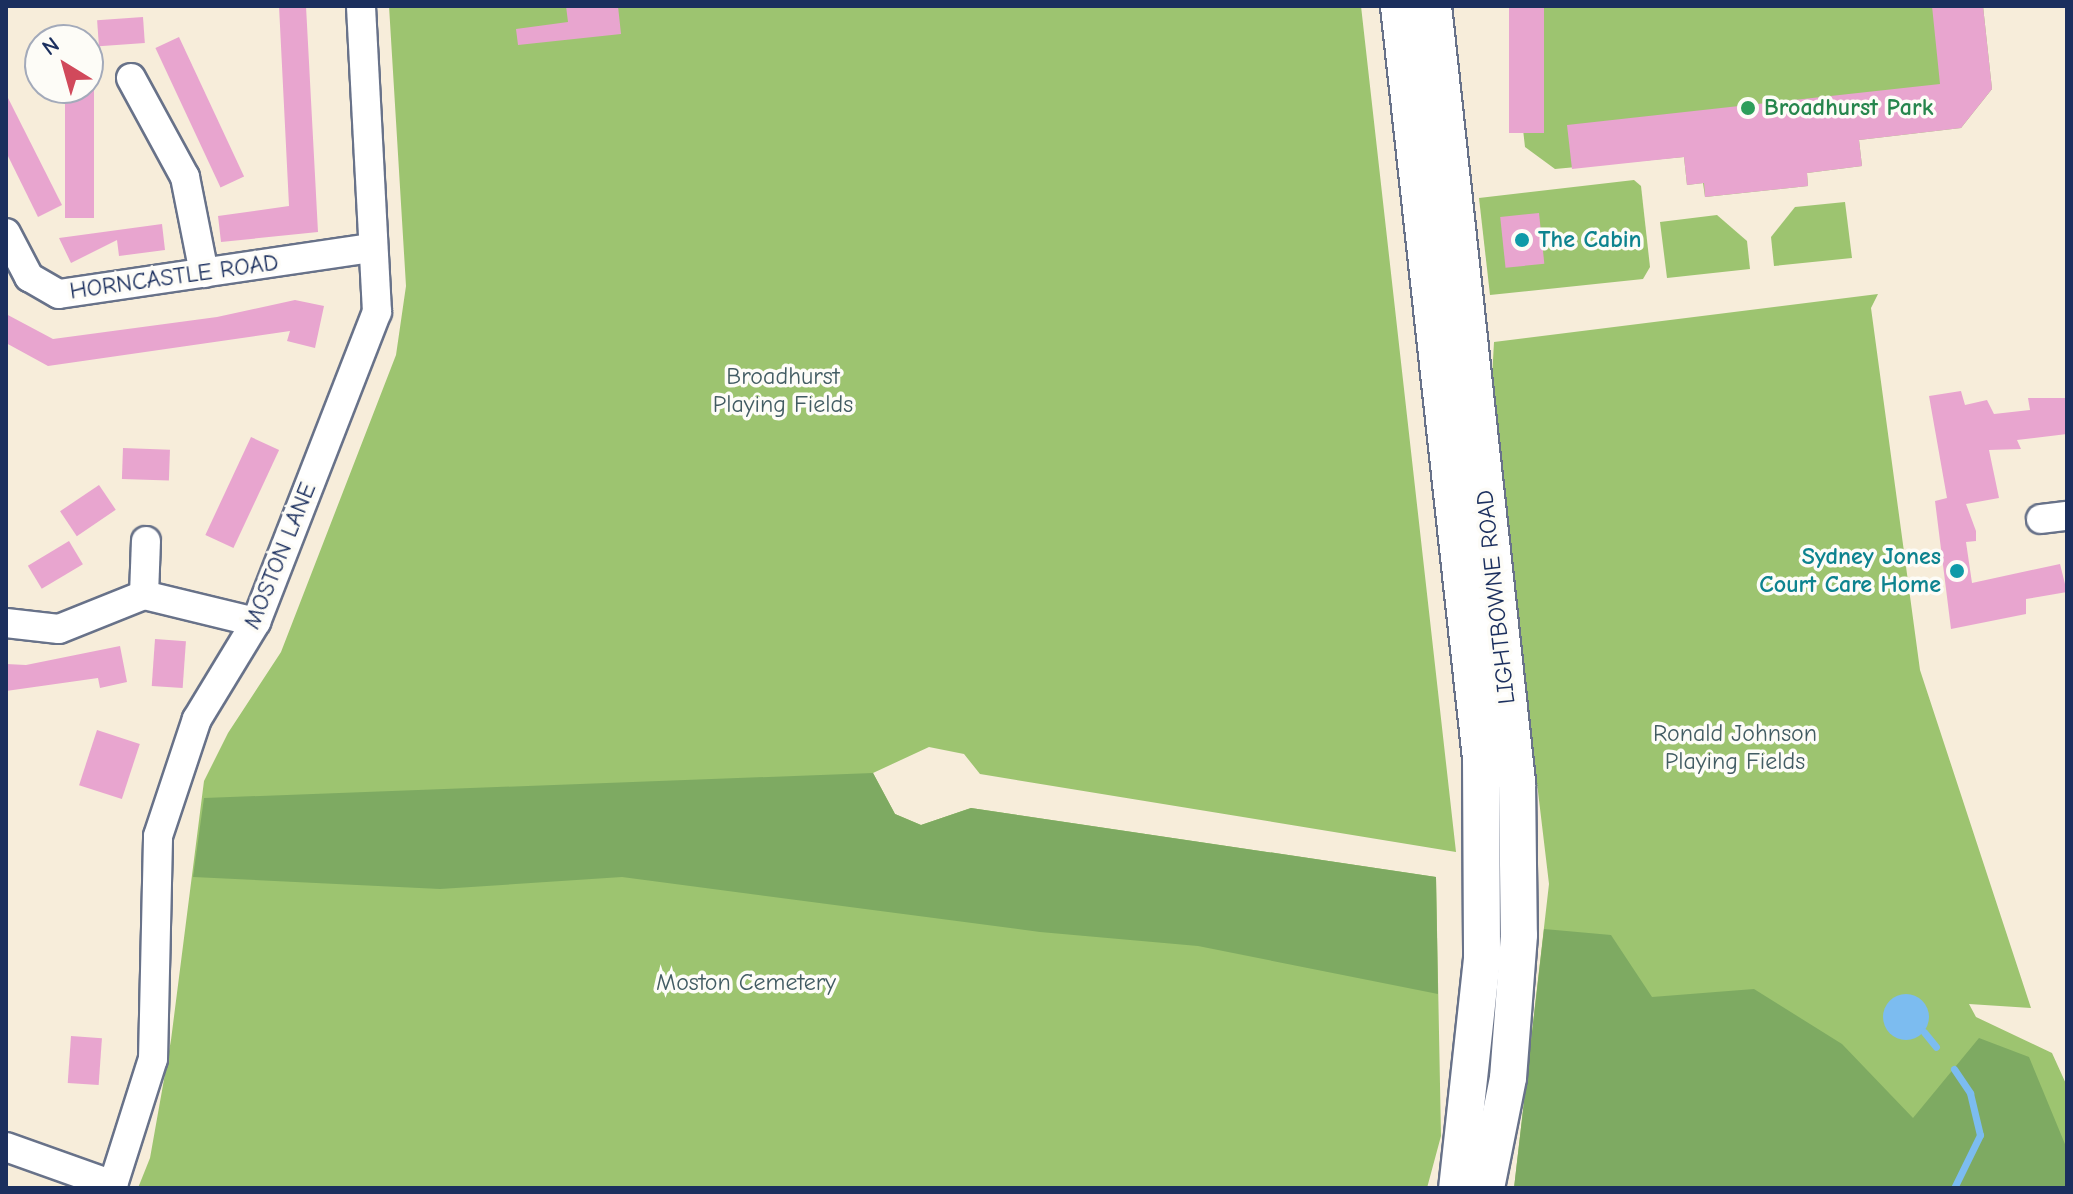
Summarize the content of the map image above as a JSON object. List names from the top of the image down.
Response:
{
  "streets": {
    "main road": ["LIGHTBOWNE ROAD"],
    "street": ["HORNCASTLE ROAD", "MOSTON LANE"]
  },
  "crossings": [
    ["HORNCASTLE ROAD", "MOSTON LANE"]
  ],
  "parks": ["Broadhurst Playing Fields", "Ronald Johnson Playing Fields", "Moston Cemetery"],
  "places": ["Broadhurst Park", "The Cabin", "Sydney Jones Court Care Home"],
  "north": "top left"
}
